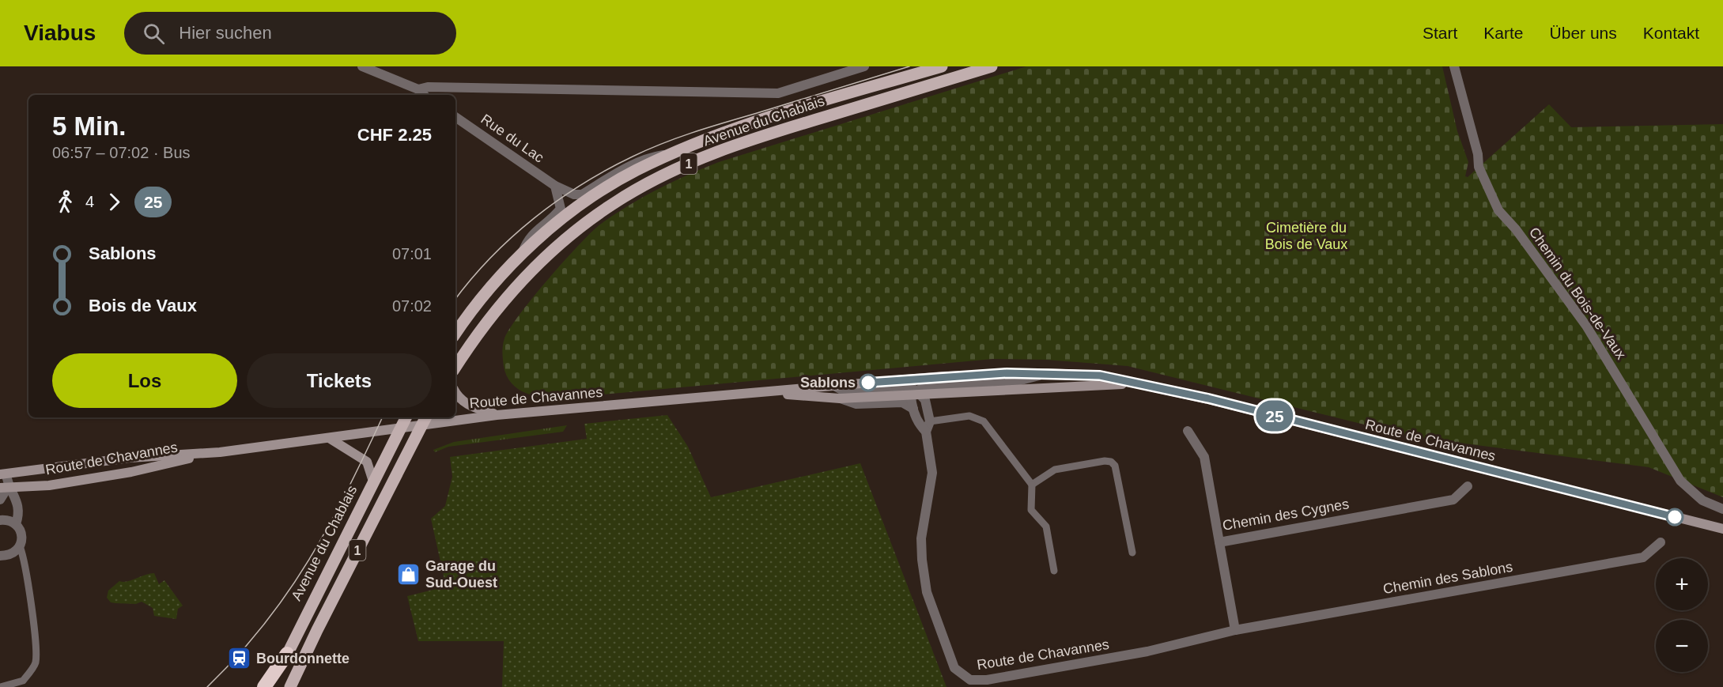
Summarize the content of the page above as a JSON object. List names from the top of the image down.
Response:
{
  "streets": {
    "main road": ["Avenue du Chablais", "1", "Route de Chavannes"],
    "street": [
      "Rue du Lac",
      "Chemin du Bois-de-Vaux",
      "Chemin des Cygnes",
      "Chemin des Sablons"
    ]
  },
  "crossings": [
    ["Avenue du Chablais", "Rue du Lac"],
    ["Avenue du Chablais", "Route de Chavannes"],
    ["1", "Route de Chavannes"],
    ["Route de Chavannes", "Chemin des Sablons"]
  ],
  "parks": ["Cimetière du Bois de Vaux"],
  "places": {
    "other": ["Sablons"],
    "shop": ["Garage du Sud-Ouest"],
    "station": ["Bourdonnette"]
  },
  "lines": ["bus line 25"],
  "page": {
    "header": "Viabus",
    "search": "Hier suchen",
    "nav": [
      "Start",
      "Karte",
      "Über uns",
      "Kontakt"
    ],
    "on_map": "25",
    "heading": ["5 Min.", "06:57 – 07:02 · Bus", "CHF 2.25"],
    "legs": ["4", "25"],
    "list": [
      {
        "name": "Sablons",
        "value": "07:01"
      },
      {
        "name": "Bois de Vaux",
        "value": "07:02"
      }
    ],
    "buttons": ["Los", "Tickets"],
    "map_buttons": ["+", "−"]
  }
}
